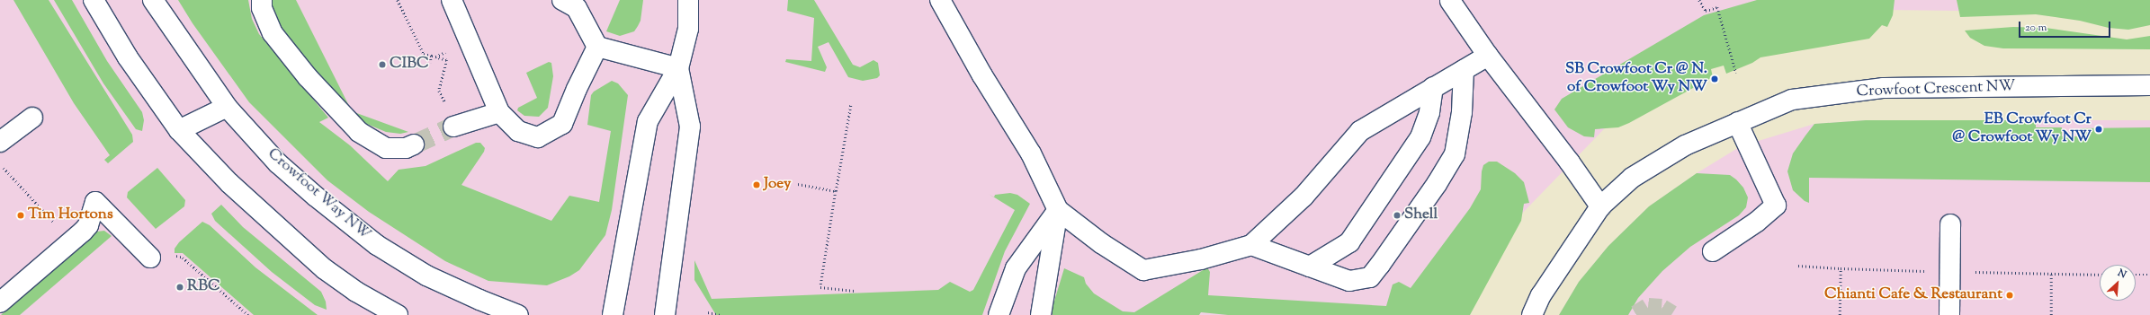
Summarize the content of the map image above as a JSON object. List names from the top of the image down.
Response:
{
  "streets": {
    "street": ["Crowfoot Crescent NW", "Crowfoot Way NW"]
  },
  "places": [
    "CIBC",
    "SB Crowfoot Cr @ N. of Crowfoot Wy NW",
    "EB Crowfoot Cr @ Crowfoot Wy NW",
    "Joey",
    "Tim Hortons",
    "Shell",
    "RBC",
    "Chianti Cafe & Restaurant"
  ],
  "scale_bar": "20 m",
  "north": "top right"
}
